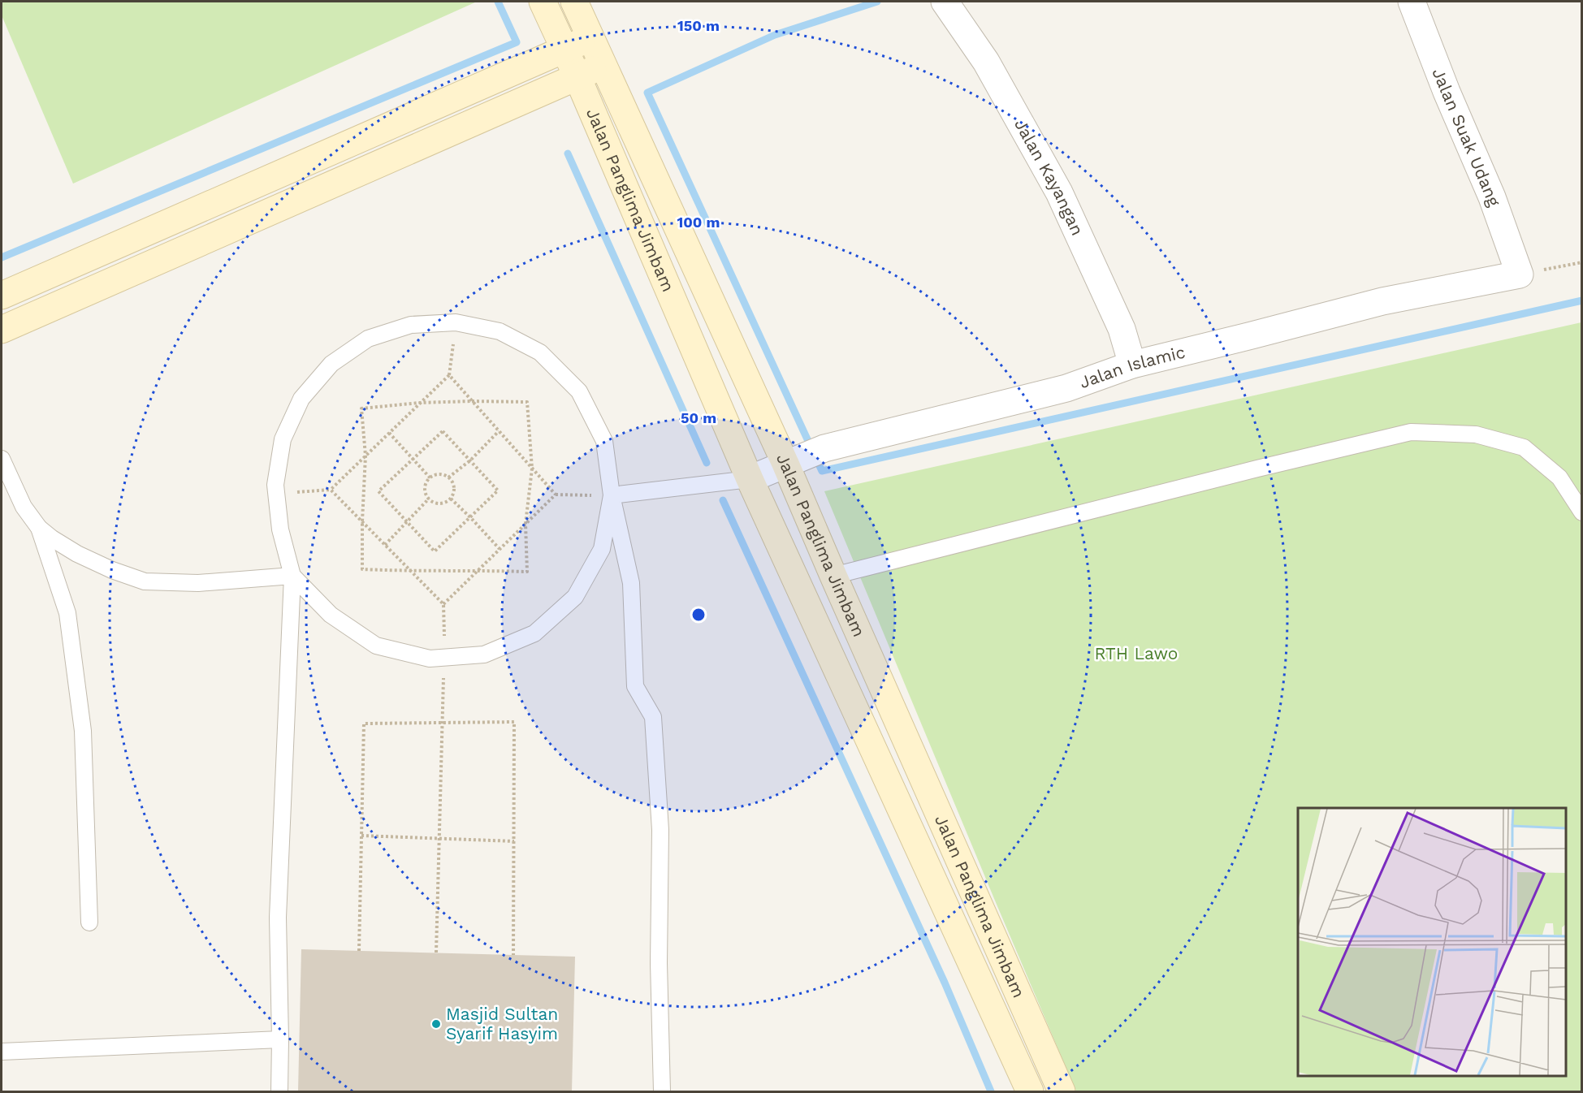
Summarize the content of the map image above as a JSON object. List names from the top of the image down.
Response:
{
  "streets": {
    "street": [
      "Jalan Suak Udang",
      "Jalan Kayangan",
      "Jalan Panglima Jimbam",
      "Jalan Islamic"
    ]
  },
  "crossings": [
    ["Jalan Suak Udang", "Jalan Islamic"],
    ["Jalan Kayangan", "Jalan Islamic"],
    ["Jalan Panglima Jimbam", "Jalan Islamic"]
  ],
  "parks": ["RTH Lawo"],
  "places": ["Masjid Sultan Syarif Hasyim"],
  "rings": ["150 m", "100 m", "50 m"]
}
